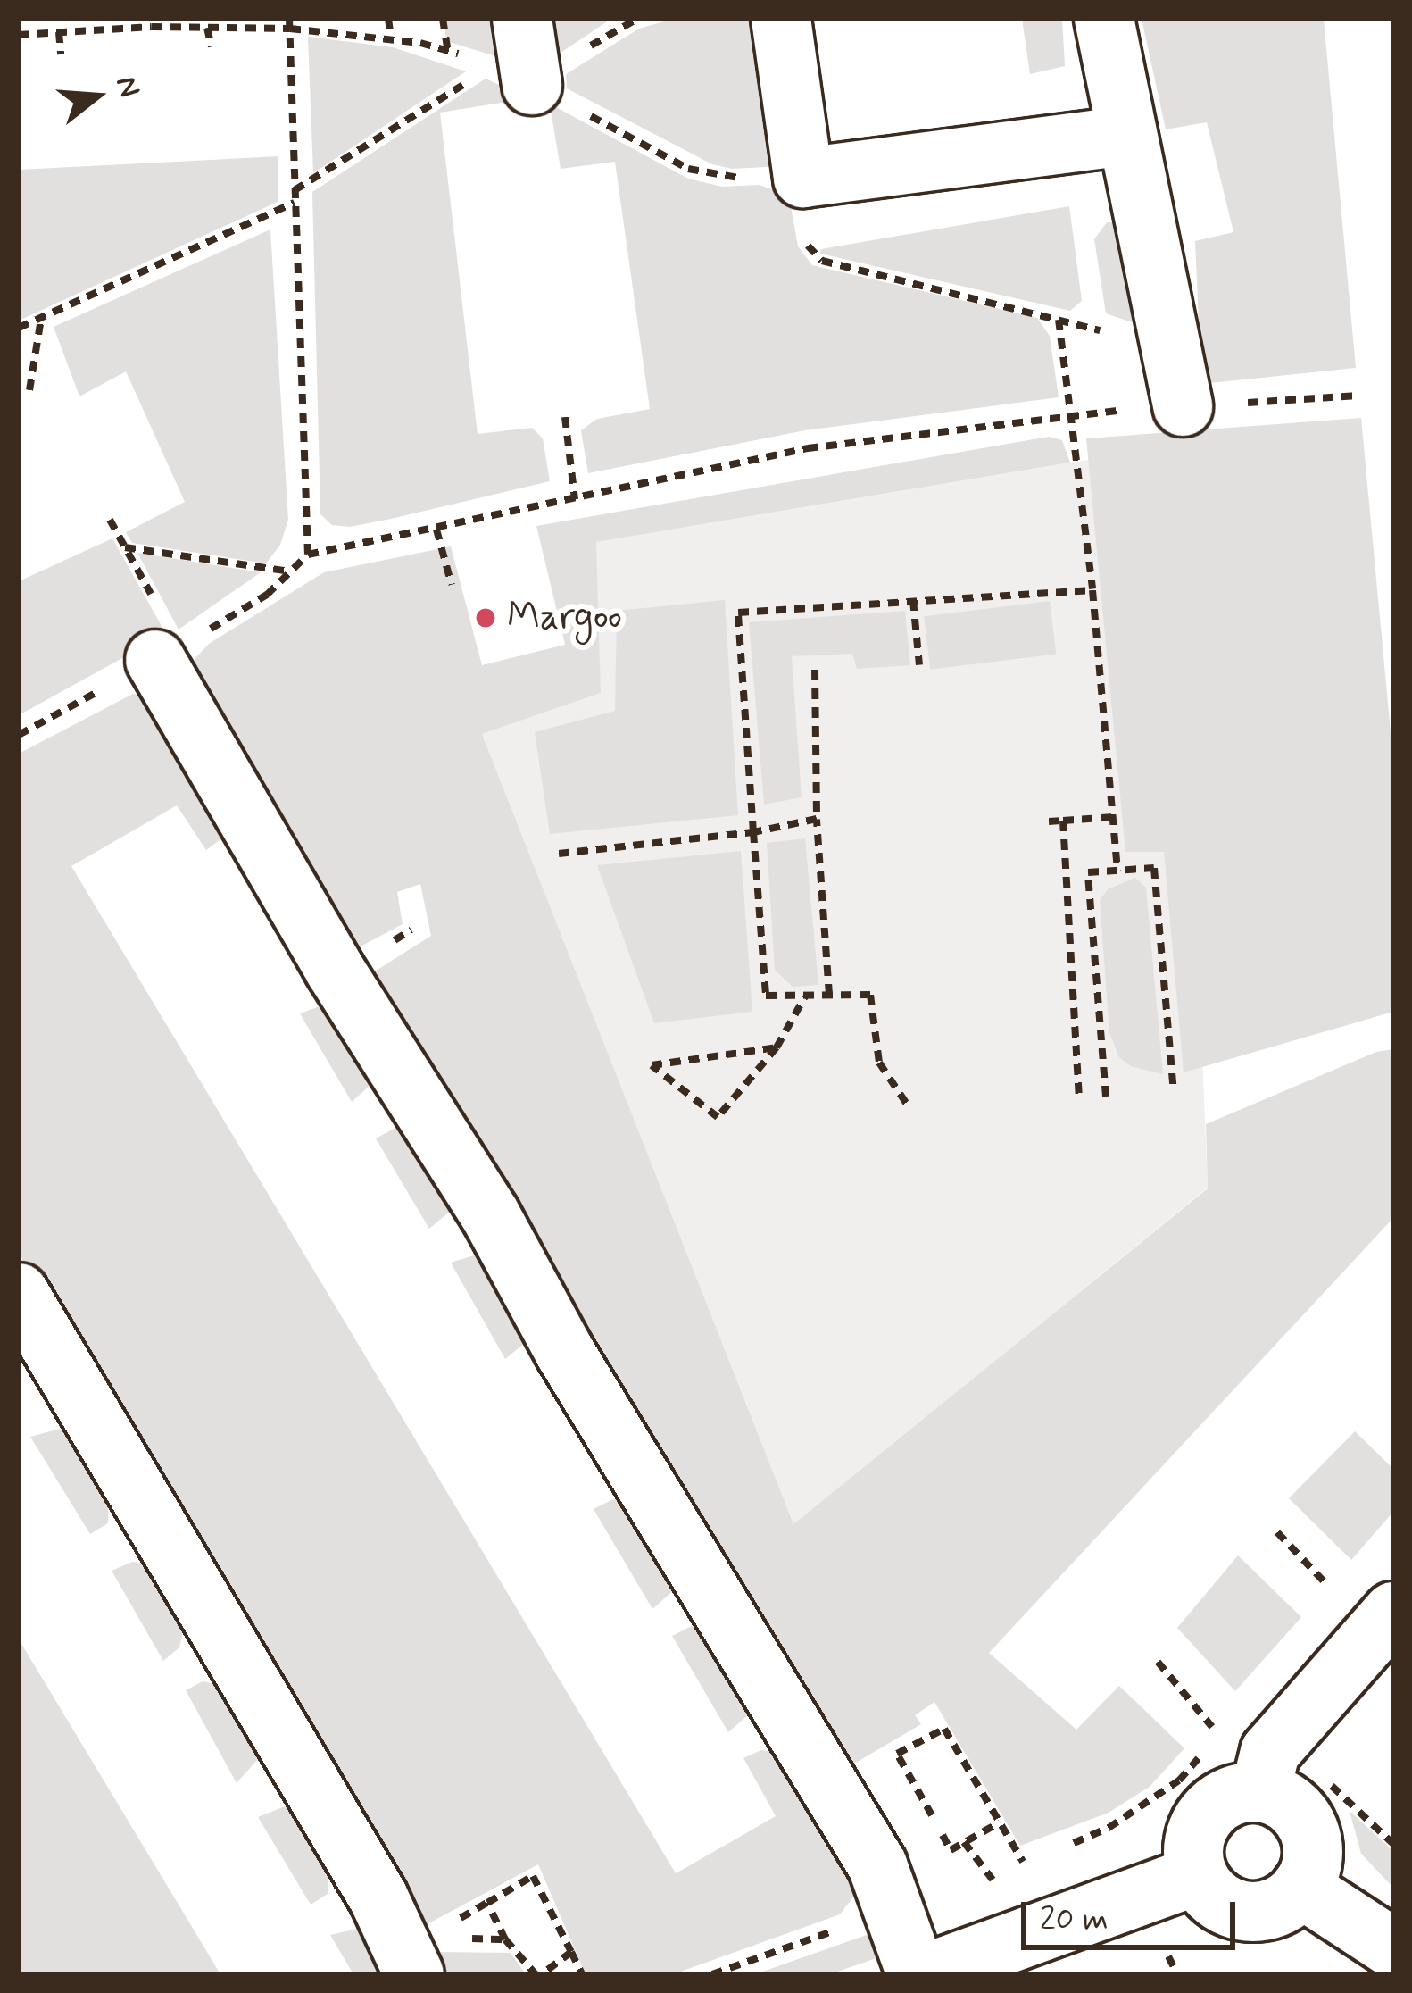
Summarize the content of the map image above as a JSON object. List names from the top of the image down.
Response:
{
  "places": ["Margoo"],
  "scale_bar": "20 m",
  "north": "right"
}
